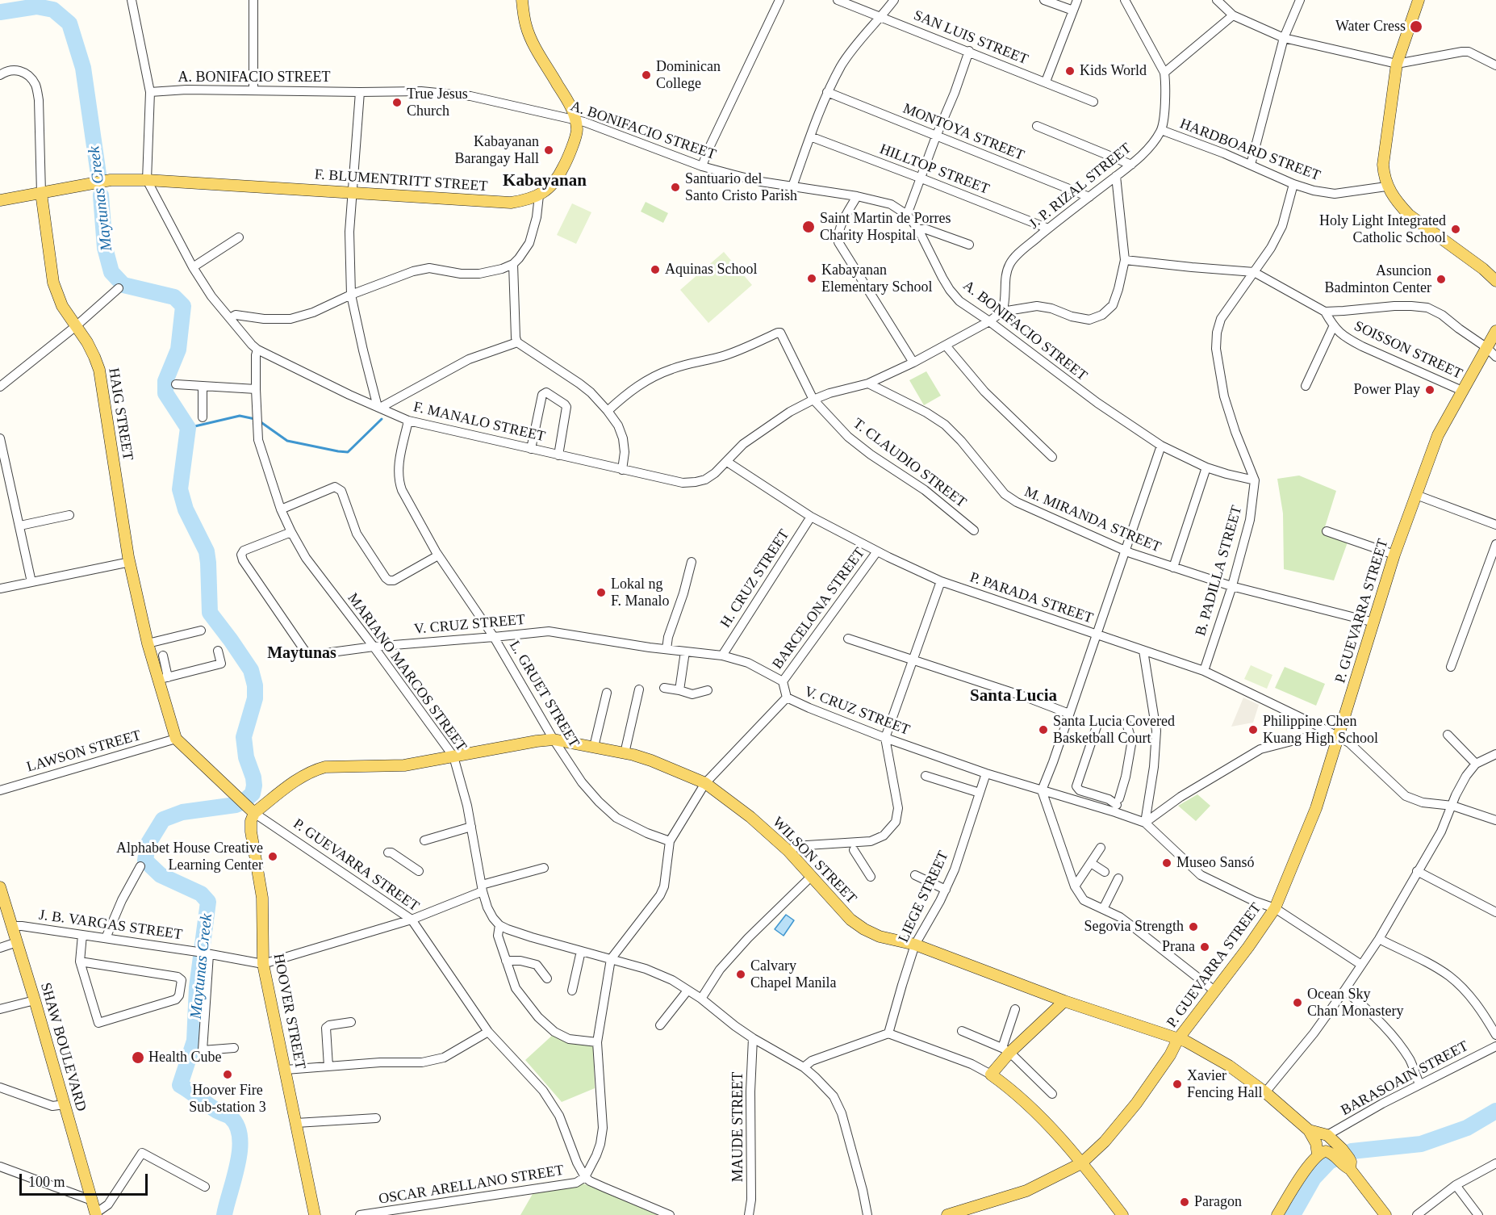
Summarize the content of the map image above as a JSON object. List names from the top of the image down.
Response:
{
  "streets": {
    "main road": [
      "F. BLUMENTRITT STREET",
      "HAIG STREET",
      "P. GUEVARRA STREET",
      "WILSON STREET",
      "HOOVER STREET",
      "SHAW BOULEVARD"
    ],
    "street": [
      "SAN LUIS STREET",
      "A. BONIFACIO STREET",
      "MONTOYA STREET",
      "HARDBOARD STREET",
      "HILLTOP STREET",
      "J. P. RIZAL STREET",
      "SOISSON STREET",
      "F. MANALO STREET",
      "T. CLAUDIO STREET",
      "M. MIRANDA STREET",
      "B. PADILLA STREET",
      "H. CRUZ STREET",
      "P. PARADA STREET",
      "BARCELONA STREET",
      "V. CRUZ STREET",
      "MARIANO MARCOS STREET",
      "L. GRUET STREET",
      "LAWSON STREET",
      "LIEGE STREET",
      "J. B. VARGAS STREET",
      "BARASOAIN STREET",
      "MAUDE STREET",
      "OSCAR ARELLANO STREET"
    ]
  },
  "crossings": [
    ["A. BONIFACIO STREET", "F. BLUMENTRITT STREET"],
    ["A. BONIFACIO STREET", "F. MANALO STREET"],
    ["A. BONIFACIO STREET", "B. PADILLA STREET"],
    ["MONTOYA STREET", "J. P. RIZAL STREET"],
    ["HARDBOARD STREET", "J. P. RIZAL STREET"],
    ["HARDBOARD STREET", "B. PADILLA STREET"],
    ["HILLTOP STREET", "J. P. RIZAL STREET"],
    ["F. BLUMENTRITT STREET", "HAIG STREET"],
    ["F. BLUMENTRITT STREET", "F. MANALO STREET"],
    ["J. P. RIZAL STREET", "F. MANALO STREET"],
    ["SOISSON STREET", "P. GUEVARRA STREET"],
    ["HAIG STREET", "P. GUEVARRA STREET"],
    ["HAIG STREET", "LAWSON STREET"],
    ["F. MANALO STREET", "T. CLAUDIO STREET"],
    ["F. MANALO STREET", "M. MIRANDA STREET"],
    ["F. MANALO STREET", "P. PARADA STREET"],
    ["F. MANALO STREET", "MARIANO MARCOS STREET"],
    ["F. MANALO STREET", "L. GRUET STREET"],
    ["M. MIRANDA STREET", "B. PADILLA STREET"],
    ["M. MIRANDA STREET", "P. GUEVARRA STREET"],
    ["B. PADILLA STREET", "P. PARADA STREET"],
    ["H. CRUZ STREET", "P. PARADA STREET"],
    ["H. CRUZ STREET", "V. CRUZ STREET"],
    ["P. PARADA STREET", "BARCELONA STREET"],
    ["P. PARADA STREET", "P. GUEVARRA STREET"],
    ["BARCELONA STREET", "V. CRUZ STREET"],
    ["P. GUEVARRA STREET", "V. CRUZ STREET"],
    ["P. GUEVARRA STREET", "LAWSON STREET"],
    ["P. GUEVARRA STREET", "WILSON STREET"],
    ["P. GUEVARRA STREET", "HOOVER STREET"],
    ["P. GUEVARRA STREET", "OSCAR ARELLANO STREET"],
    ["V. CRUZ STREET", "MARIANO MARCOS STREET"],
    ["V. CRUZ STREET", "L. GRUET STREET"],
    ["V. CRUZ STREET", "LIEGE STREET"],
    ["MARIANO MARCOS STREET", "WILSON STREET"],
    ["L. GRUET STREET", "WILSON STREET"],
    ["WILSON STREET", "LIEGE STREET"],
    ["WILSON STREET", "HOOVER STREET"],
    ["WILSON STREET", "BARASOAIN STREET"],
    ["J. B. VARGAS STREET", "HOOVER STREET"],
    ["J. B. VARGAS STREET", "SHAW BOULEVARD"]
  ],
  "districts": ["Kabayanan", "Maytunas", "Santa Lucia"],
  "water": ["Maytunas Creek"],
  "places": [
    "Water Cress",
    "Kids World",
    "Dominican College",
    "True Jesus Church",
    "Kabayanan Barangay Hall",
    "Santuario del Santo Cristo Parish",
    "Saint Martin de Porres Charity Hospital",
    "Holy Light Integrated Catholic School",
    "Aquinas School",
    "Kabayanan Elementary School",
    "Asuncion Badminton Center",
    "Power Play",
    "Lokal ng F. Manalo",
    "Santa Lucia Covered Basketball Court",
    "Philippine Chen Kuang High School",
    "Alphabet House Creative Learning Center",
    "Museo Sansó",
    "Segovia Strength",
    "Prana",
    "Calvary Chapel Manila",
    "Ocean Sky Chan Monastery",
    "Health Cube",
    "Hoover Fire Sub-station 3",
    "Xavier Fencing Hall",
    "Paragon"
  ],
  "scale_bar": "100 m"
}
